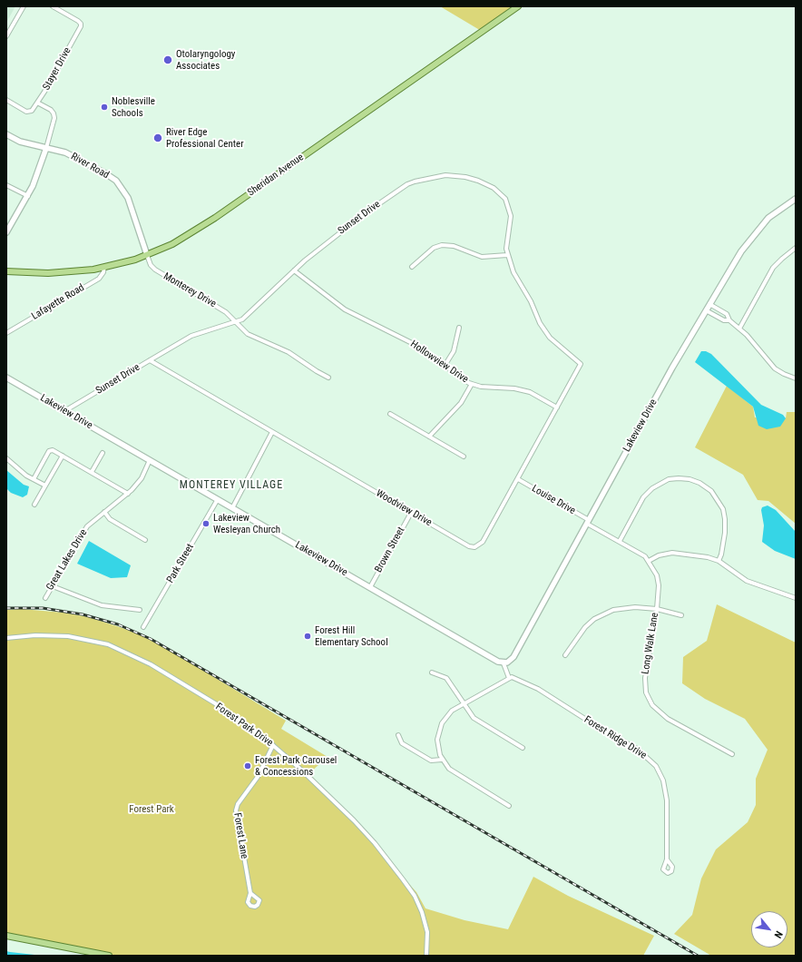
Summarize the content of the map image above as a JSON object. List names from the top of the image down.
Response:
{
  "streets": {
    "main road": ["Sheridan Avenue"],
    "street": [
      "Stayer Drive",
      "River Road",
      "Sunset Drive",
      "Monterey Drive",
      "Lafayette Road",
      "Hollowview Drive",
      "Lakeview Drive",
      "Louise Drive",
      "Woodview Drive",
      "Brown Street",
      "Great Lakes Drive",
      "Park Street",
      "Long Walk Lane",
      "Forest Park Drive",
      "Forest Ridge Drive",
      "Forest Lane"
    ]
  },
  "crossings": [
    ["River Road", "Sheridan Avenue"],
    ["River Road", "Monterey Drive"],
    ["Sheridan Avenue", "Monterey Drive"],
    ["Sheridan Avenue", "Lafayette Road"],
    ["Sunset Drive", "Monterey Drive"],
    ["Sunset Drive", "Hollowview Drive"],
    ["Sunset Drive", "Lakeview Drive"],
    ["Sunset Drive", "Woodview Drive"],
    ["Hollowview Drive", "Woodview Drive"],
    ["Lakeview Drive", "Louise Drive"],
    ["Lakeview Drive", "Brown Street"],
    ["Lakeview Drive", "Great Lakes Drive"],
    ["Lakeview Drive", "Park Street"],
    ["Lakeview Drive", "Long Walk Lane"],
    ["Louise Drive", "Woodview Drive"],
    ["Louise Drive", "Long Walk Lane"],
    ["Woodview Drive", "Brown Street"],
    ["Forest Park Drive", "Forest Lane"]
  ],
  "districts": ["MONTEREY VILLAGE"],
  "parks": ["Forest Park"],
  "places": [
    "Otolaryngology Associates",
    "Noblesville Schools",
    "River Edge Professional Center",
    "Lakeview Wesleyan Church",
    "Forest Hill Elementary School",
    "Forest Park Carousel & Concessions"
  ],
  "north": "bottom right"
}
